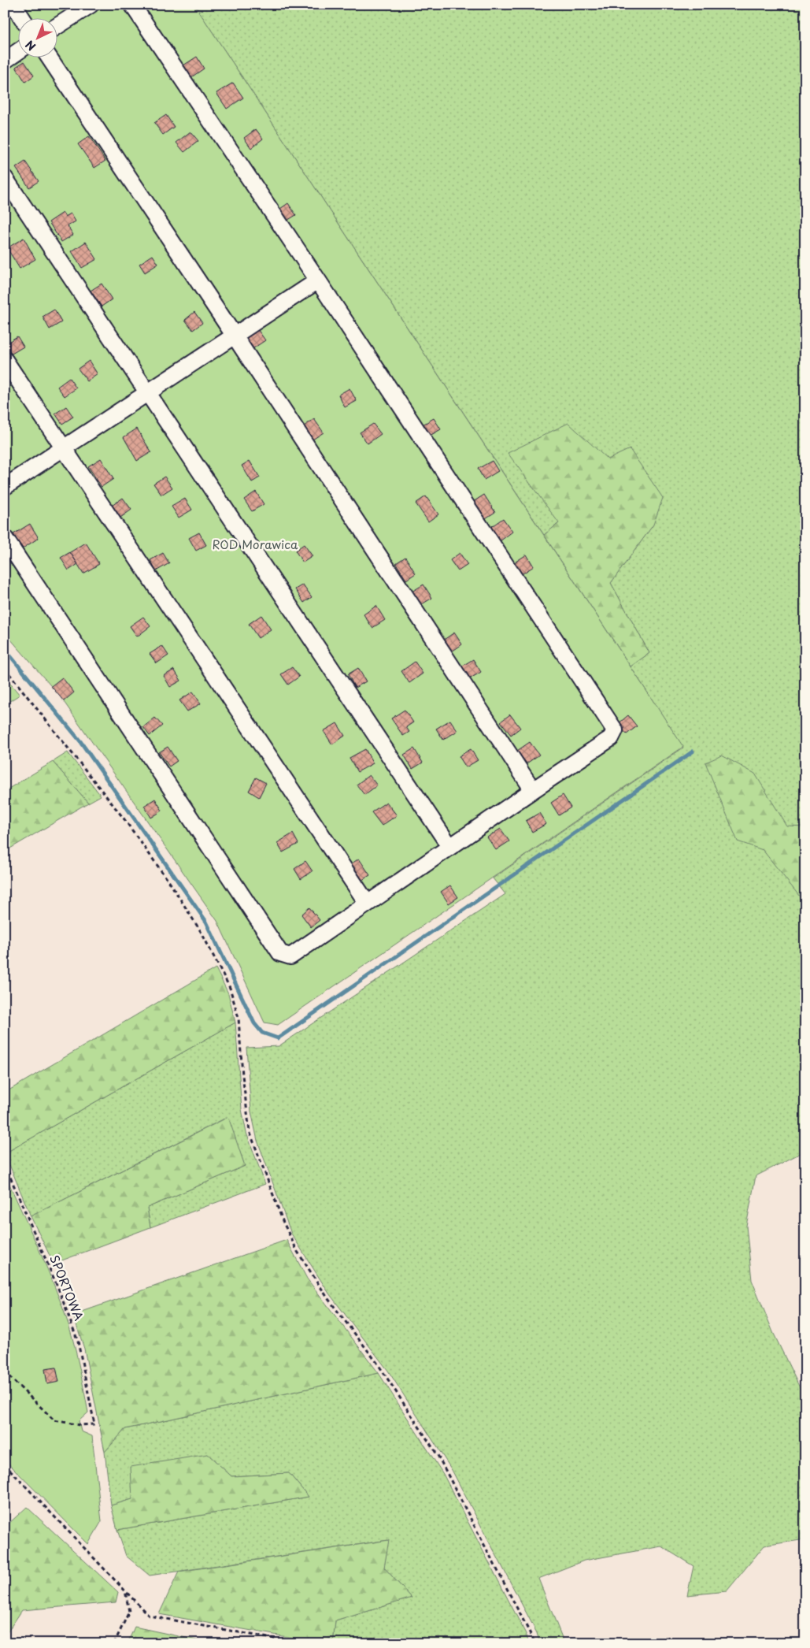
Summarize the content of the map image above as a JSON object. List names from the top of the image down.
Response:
{
  "streets": {
    "path": ["SPORTOWA"]
  },
  "parks": ["ROD Morawica"],
  "north": "bottom left"
}
